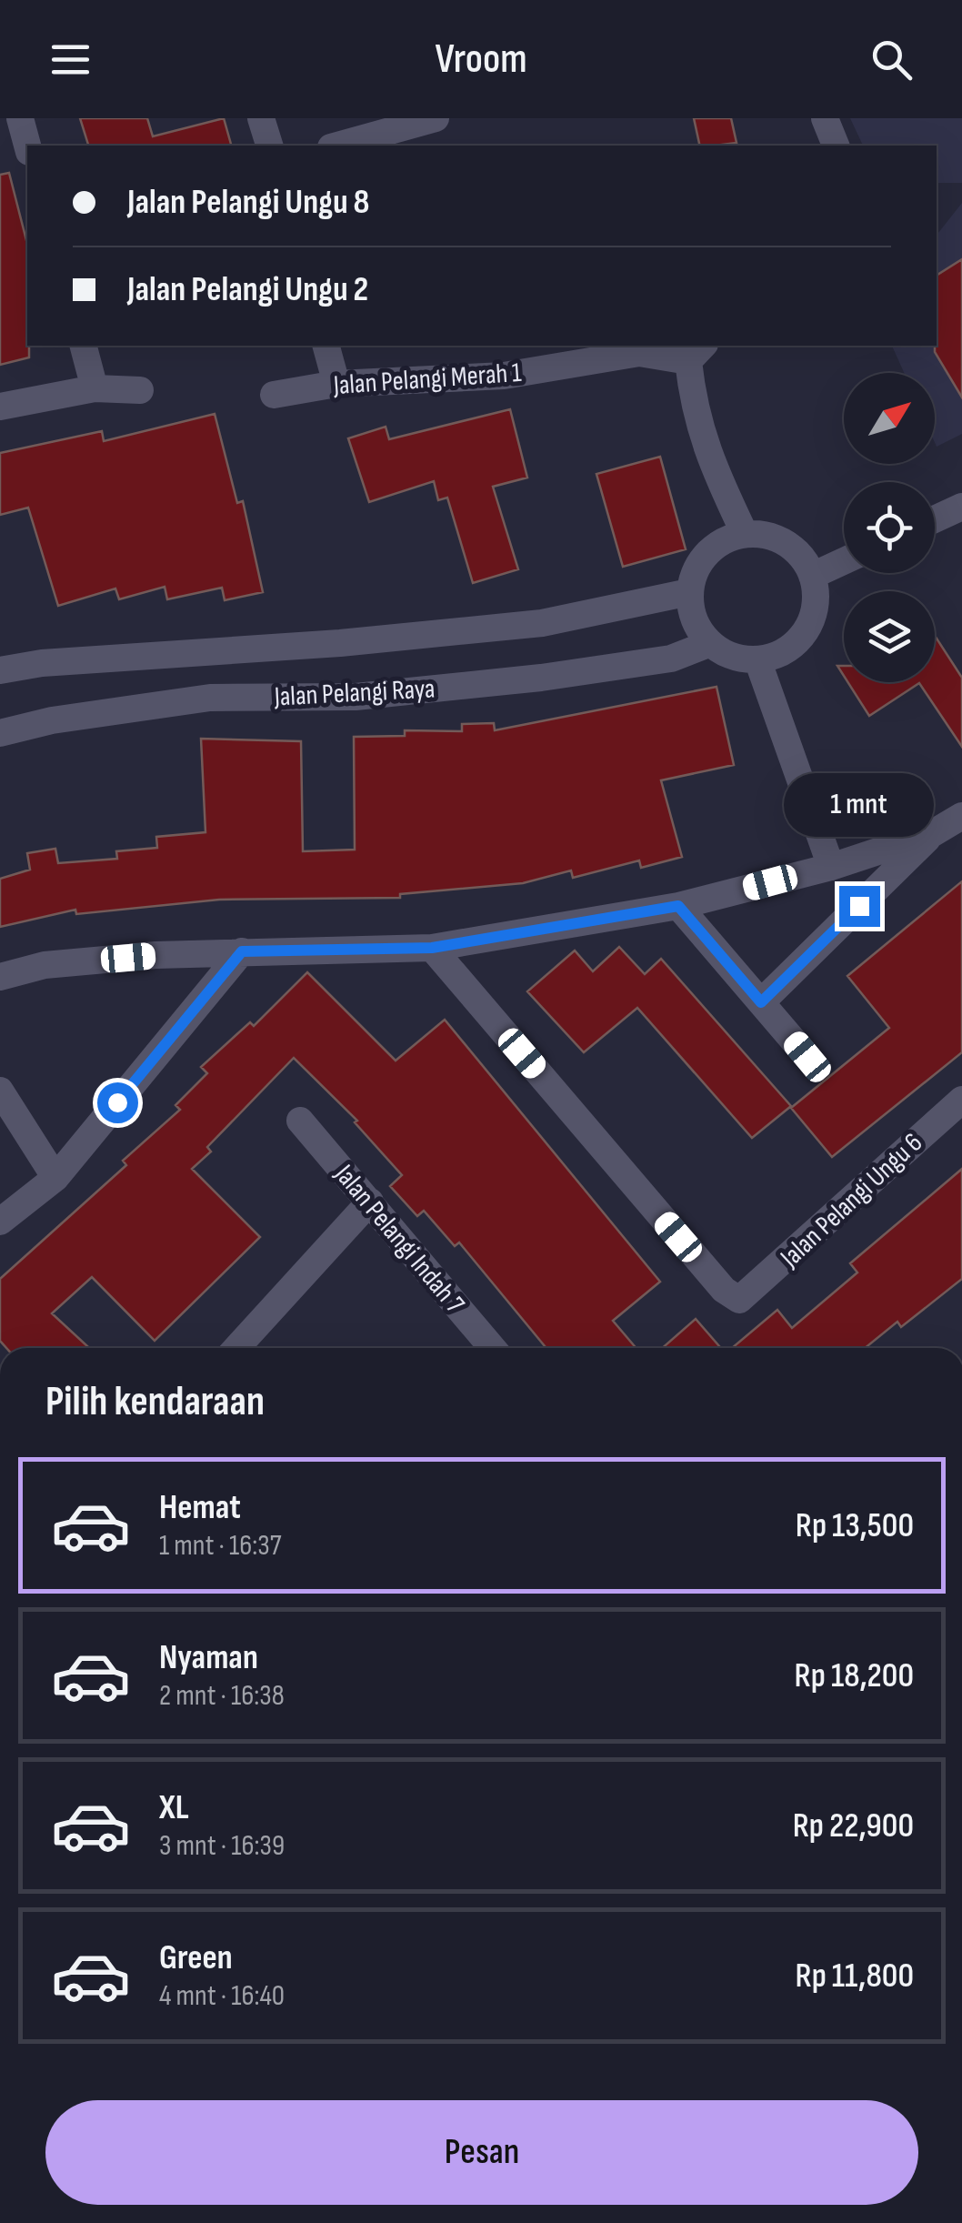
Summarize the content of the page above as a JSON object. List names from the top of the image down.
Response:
{
  "streets": {
    "street": [
      "Jalan Pelangi Merah 1",
      "Jalan Pelangi Raya",
      "Jalan Pelangi Ungu 6",
      "Jalan Pelangi Indah 7"
    ]
  },
  "crossings": [
    ["Jalan Pelangi Merah 1", "Jalan Pelangi Raya"]
  ],
  "north": "top right",
  "page": {
    "header": "Vroom",
    "banner": ["Jalan Pelangi Ungu 8", "Jalan Pelangi Ungu 2"],
    "bubble": "1 mnt",
    "heading": "Pilih kendaraan",
    "list": [
      {
        "name": "Hemat",
        "note": "1 mnt · 16:37",
        "value": "Rp 13,500"
      },
      {
        "name": "Nyaman",
        "note": "2 mnt · 16:38",
        "value": "Rp 18,200"
      },
      {
        "name": "XL",
        "note": "3 mnt · 16:39",
        "value": "Rp 22,900"
      },
      {
        "name": "Green",
        "note": "4 mnt · 16:40",
        "value": "Rp 11,800"
      }
    ],
    "buttons": "Pesan"
  }
}
